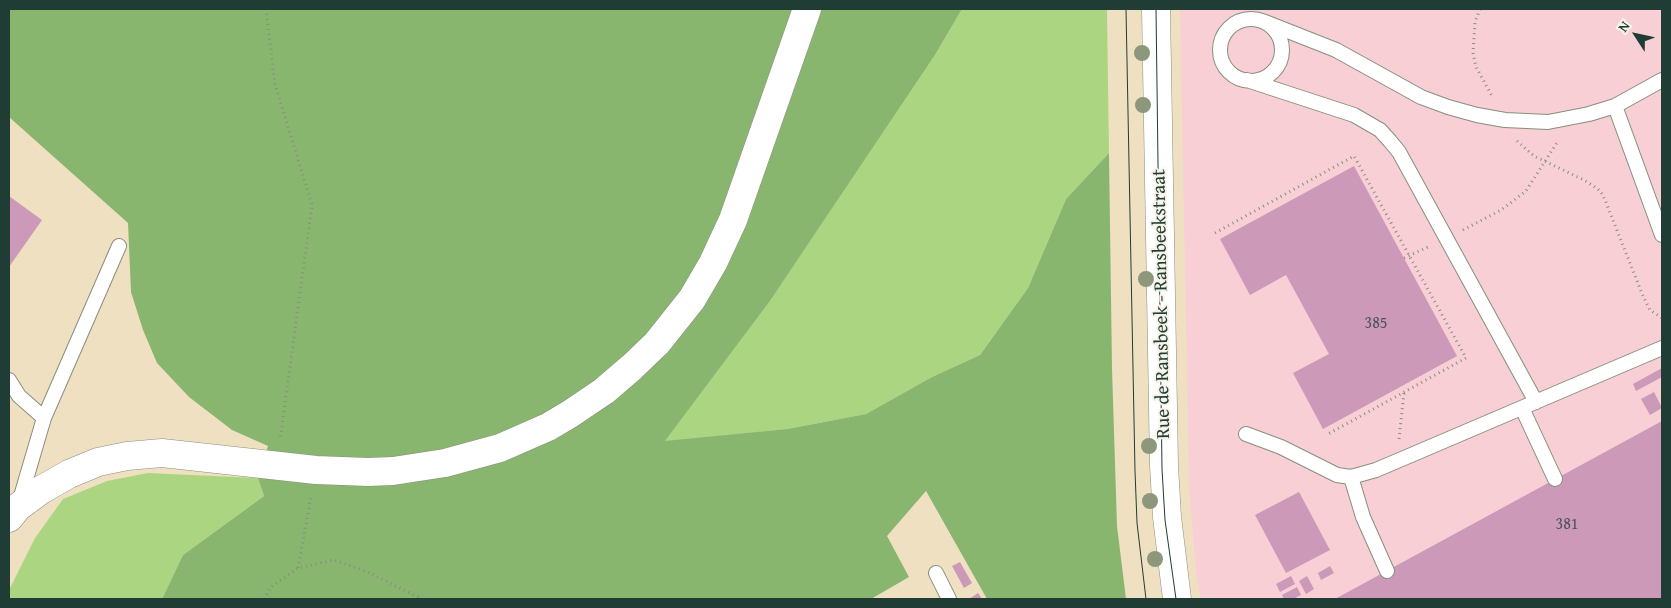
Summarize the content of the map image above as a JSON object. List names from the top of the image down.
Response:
{
  "streets": {
    "street": ["Rue de Ransbeek - Ransbeekstraat"]
  },
  "house_numbers": ["385", "381"],
  "north": "top left"
}
